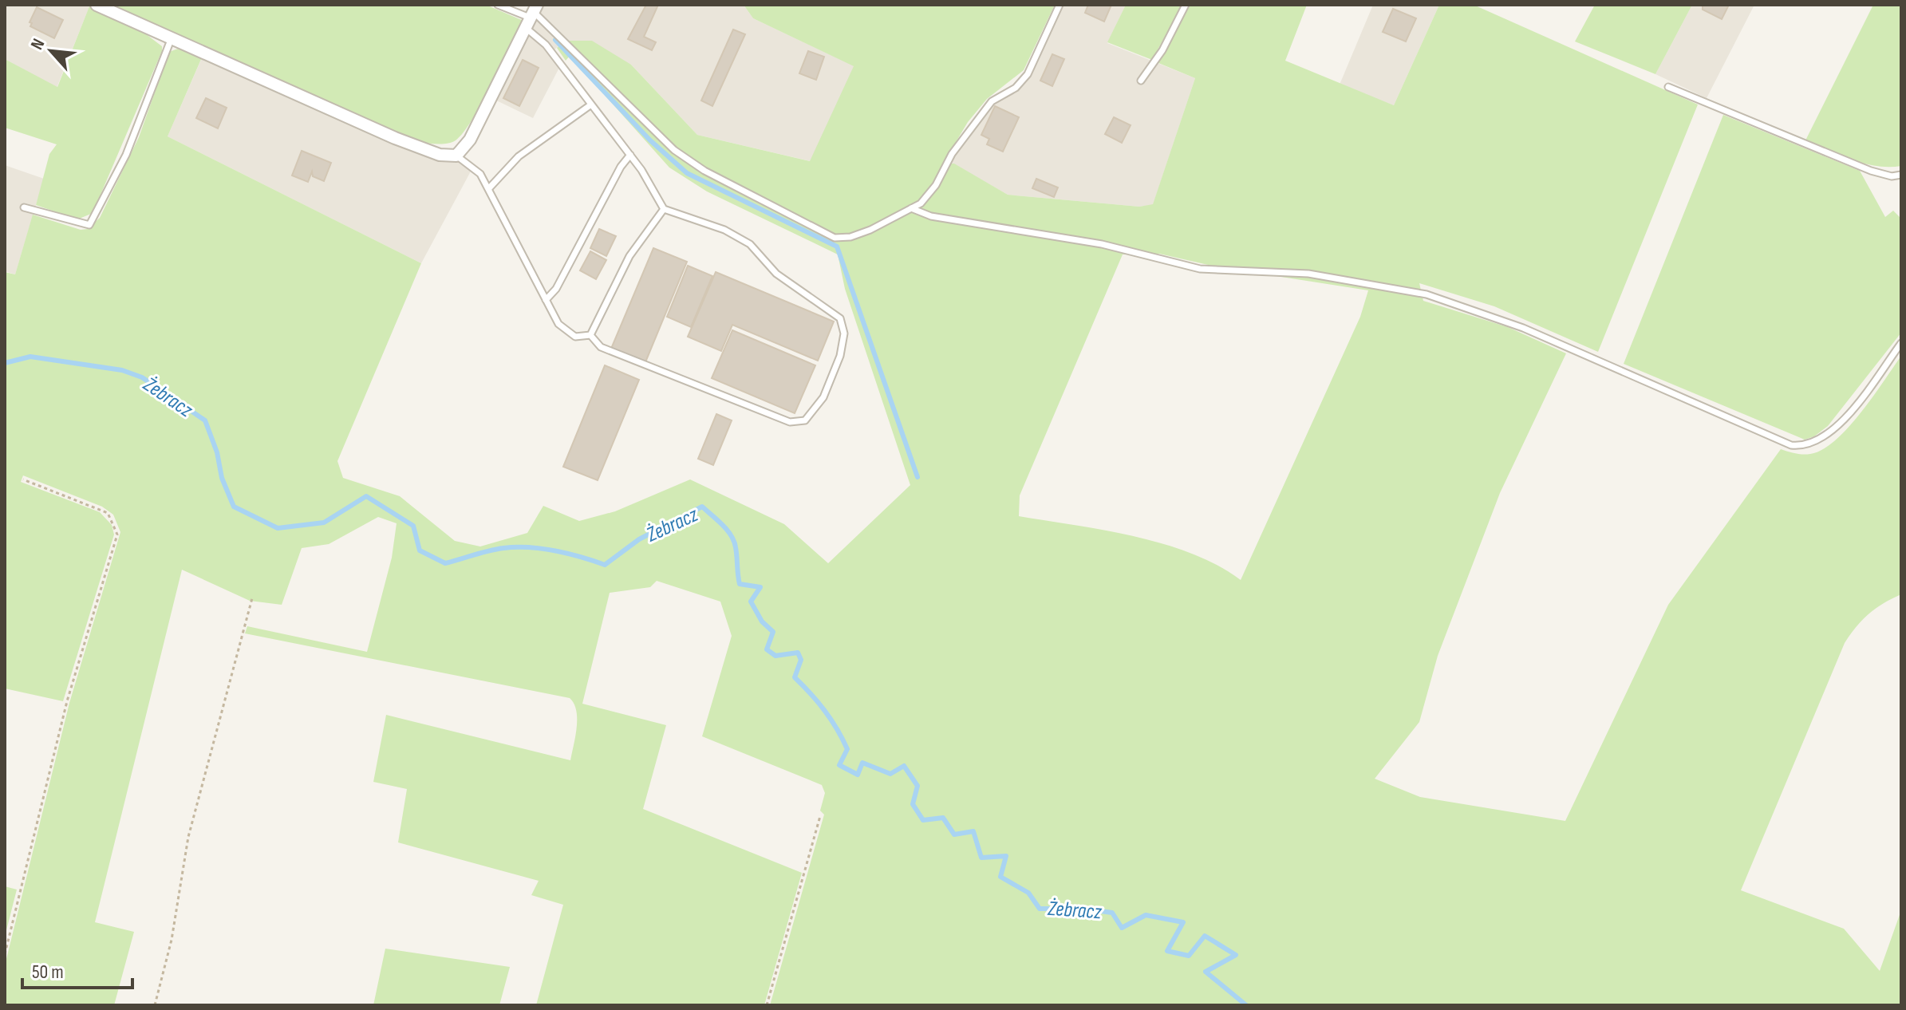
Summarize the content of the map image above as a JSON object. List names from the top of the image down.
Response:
{
  "water": ["Żebracz"],
  "scale_bar": "50 m",
  "north": "top left"
}
